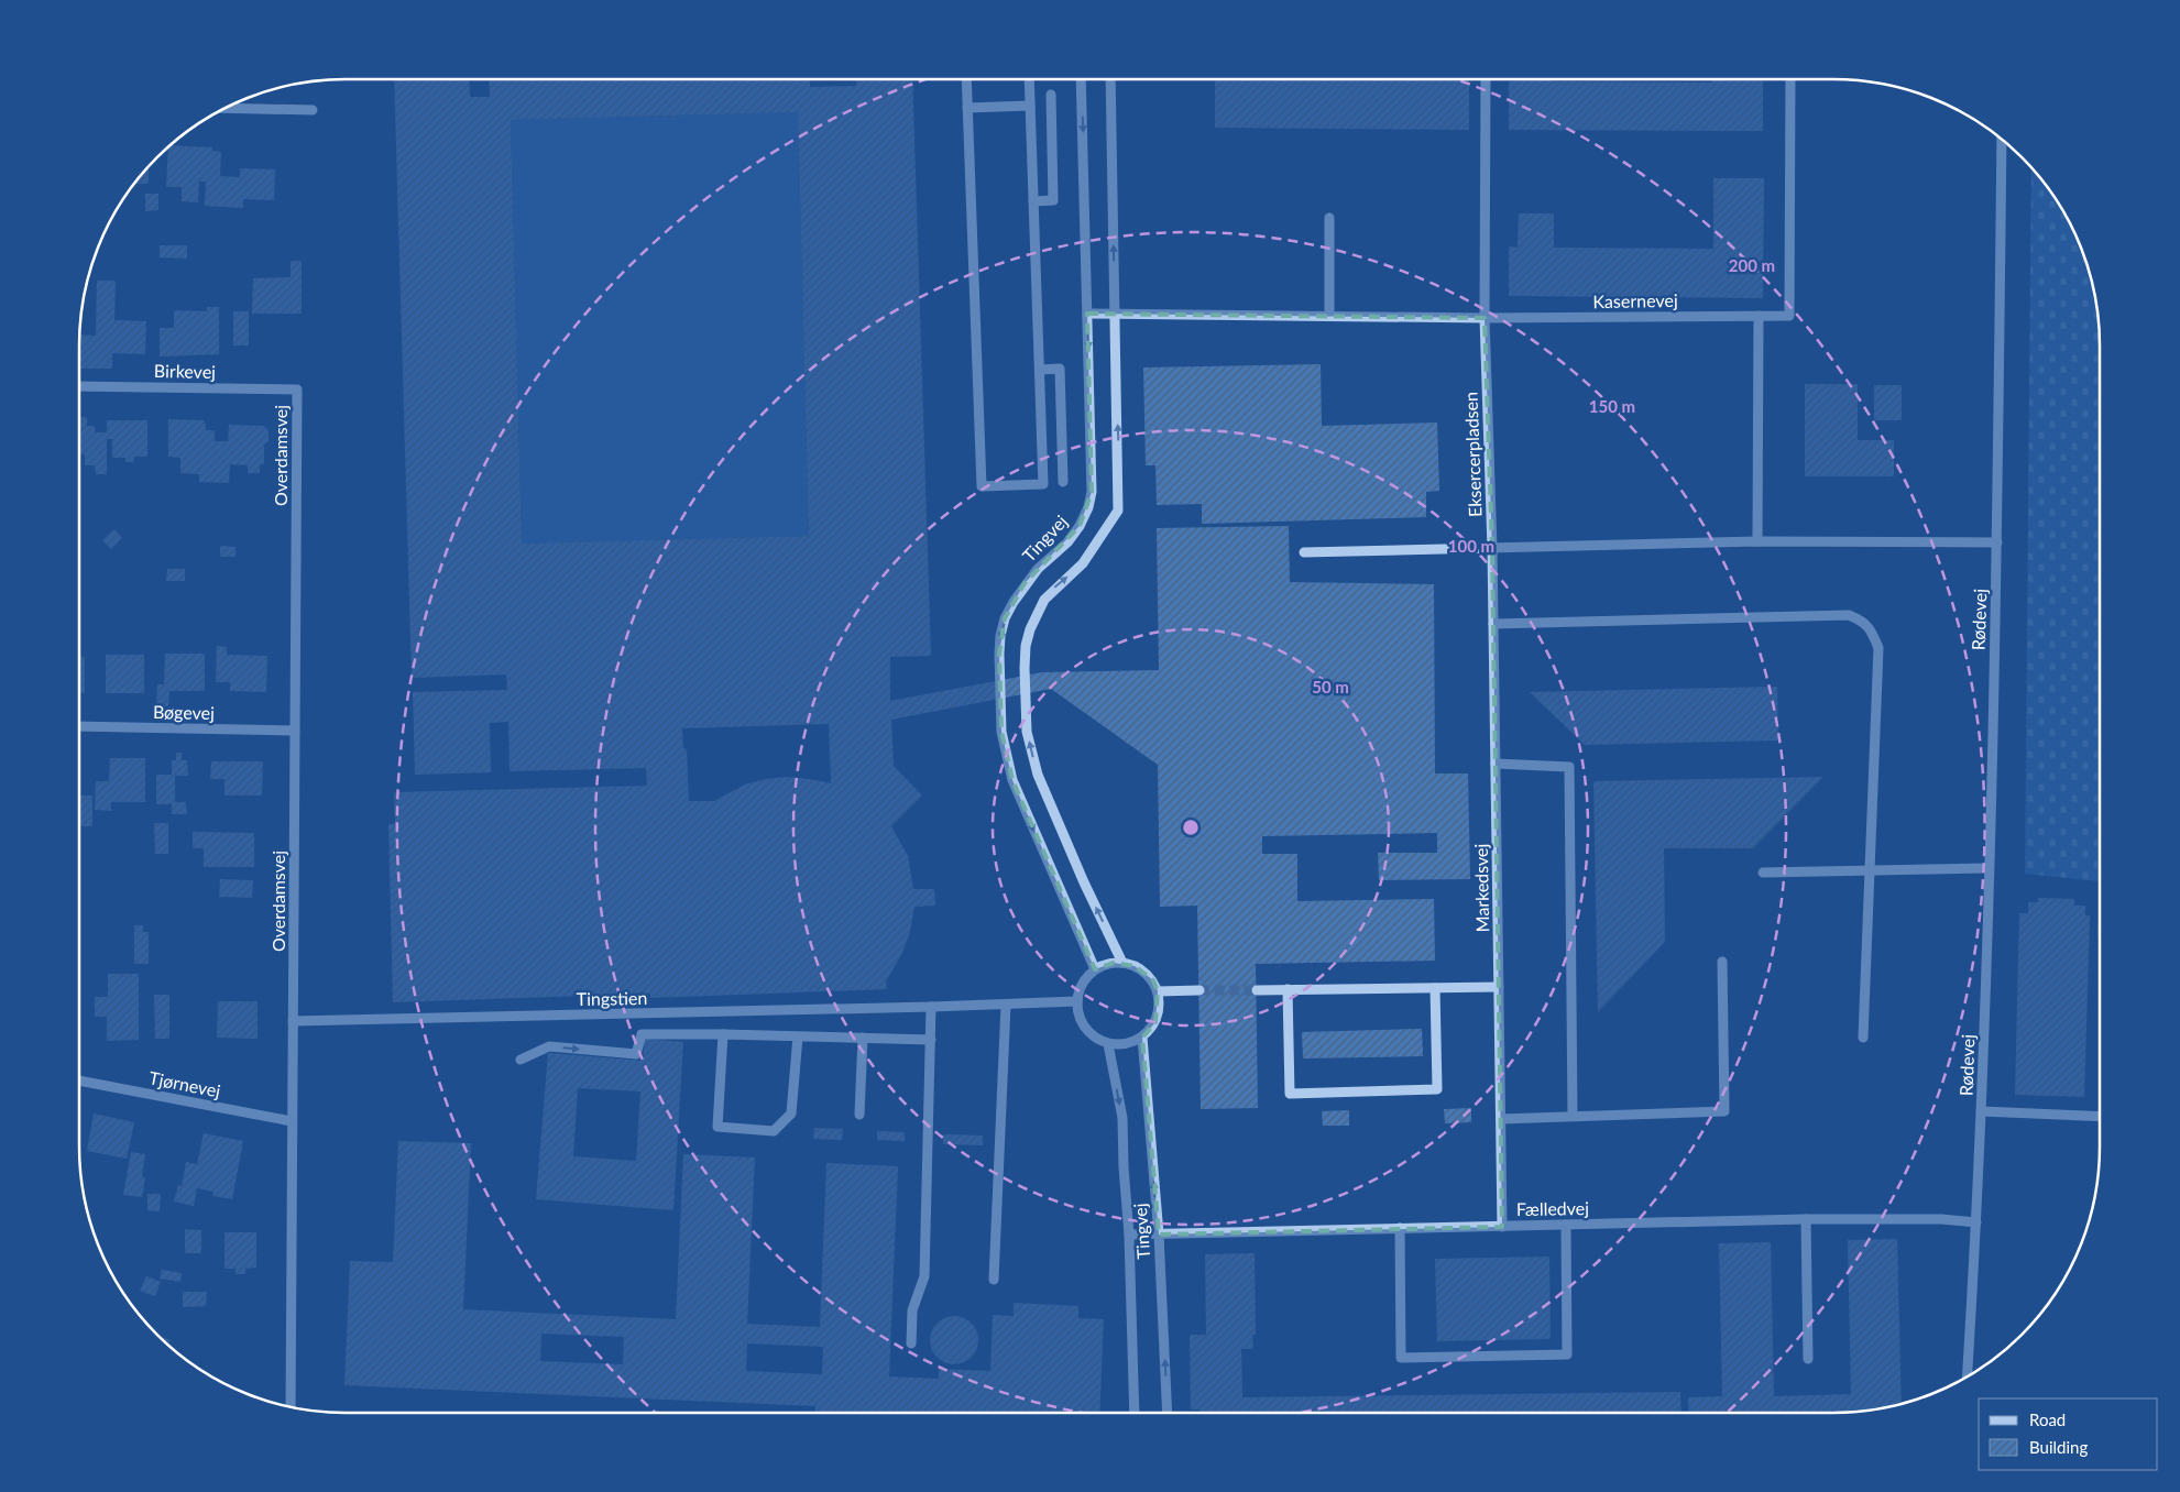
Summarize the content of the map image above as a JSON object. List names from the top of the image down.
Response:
{
  "streets": {
    "street": [
      "Kasernevej",
      "Birkevej",
      "Eksercerpladsen",
      "Overdamsvej",
      "Tingvej",
      "Rødevej",
      "Bøgevej",
      "Markedsvej",
      "Tingstien",
      "Tjørnevej",
      "Fælledvej"
    ]
  },
  "crossings": [
    ["Kasernevej", "Eksercerpladsen"],
    ["Birkevej", "Overdamsvej"],
    ["Eksercerpladsen", "Markedsvej"],
    ["Overdamsvej", "Bøgevej"],
    ["Overdamsvej", "Tingstien"],
    ["Overdamsvej", "Tjørnevej"],
    ["Tingvej", "Fælledvej"],
    ["Rødevej", "Fælledvej"],
    ["Markedsvej", "Fælledvej"]
  ],
  "legend": ["Road", "Building"],
  "rings": [
    "200 m",
    "150 m",
    "100 m",
    "50 m"
  ]
}
